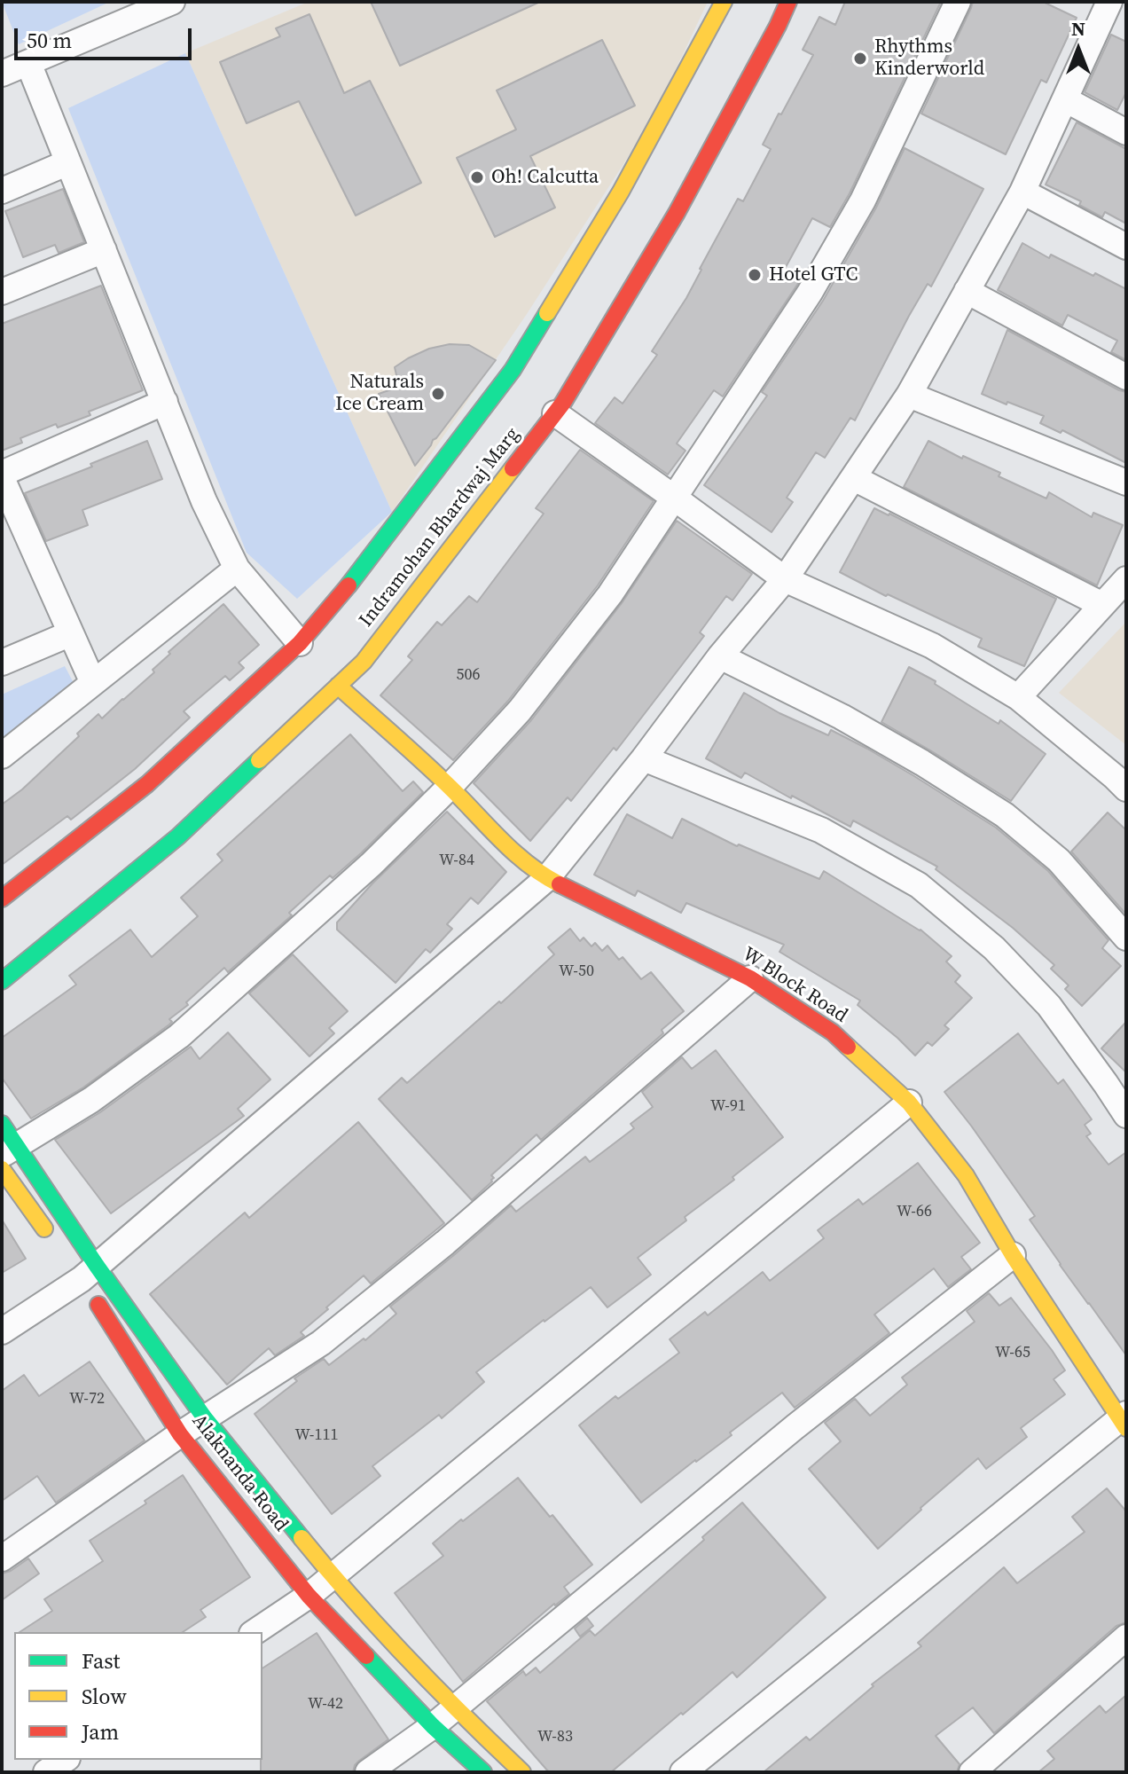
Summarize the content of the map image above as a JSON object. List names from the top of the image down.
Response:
{
  "streets": {
    "street": ["Indramohan Bhardwaj Marg", "W Block Road", "Alaknanda Road"]
  },
  "crossings": [
    ["Indramohan Bhardwaj Marg", "W Block Road"]
  ],
  "places": [
    "Rhythms Kinderworld",
    "Oh! Calcutta",
    "Hotel GTC",
    "Naturals Ice Cream"
  ],
  "house_numbers": [
    "506",
    "W-84",
    "W-50",
    "W-91",
    "W-66",
    "W-65",
    "W-72",
    "W-111",
    "W-42",
    "W-83"
  ],
  "legend": ["Fast", "Slow", "Jam"],
  "scale_bar": "50 m",
  "north": "top"
}
